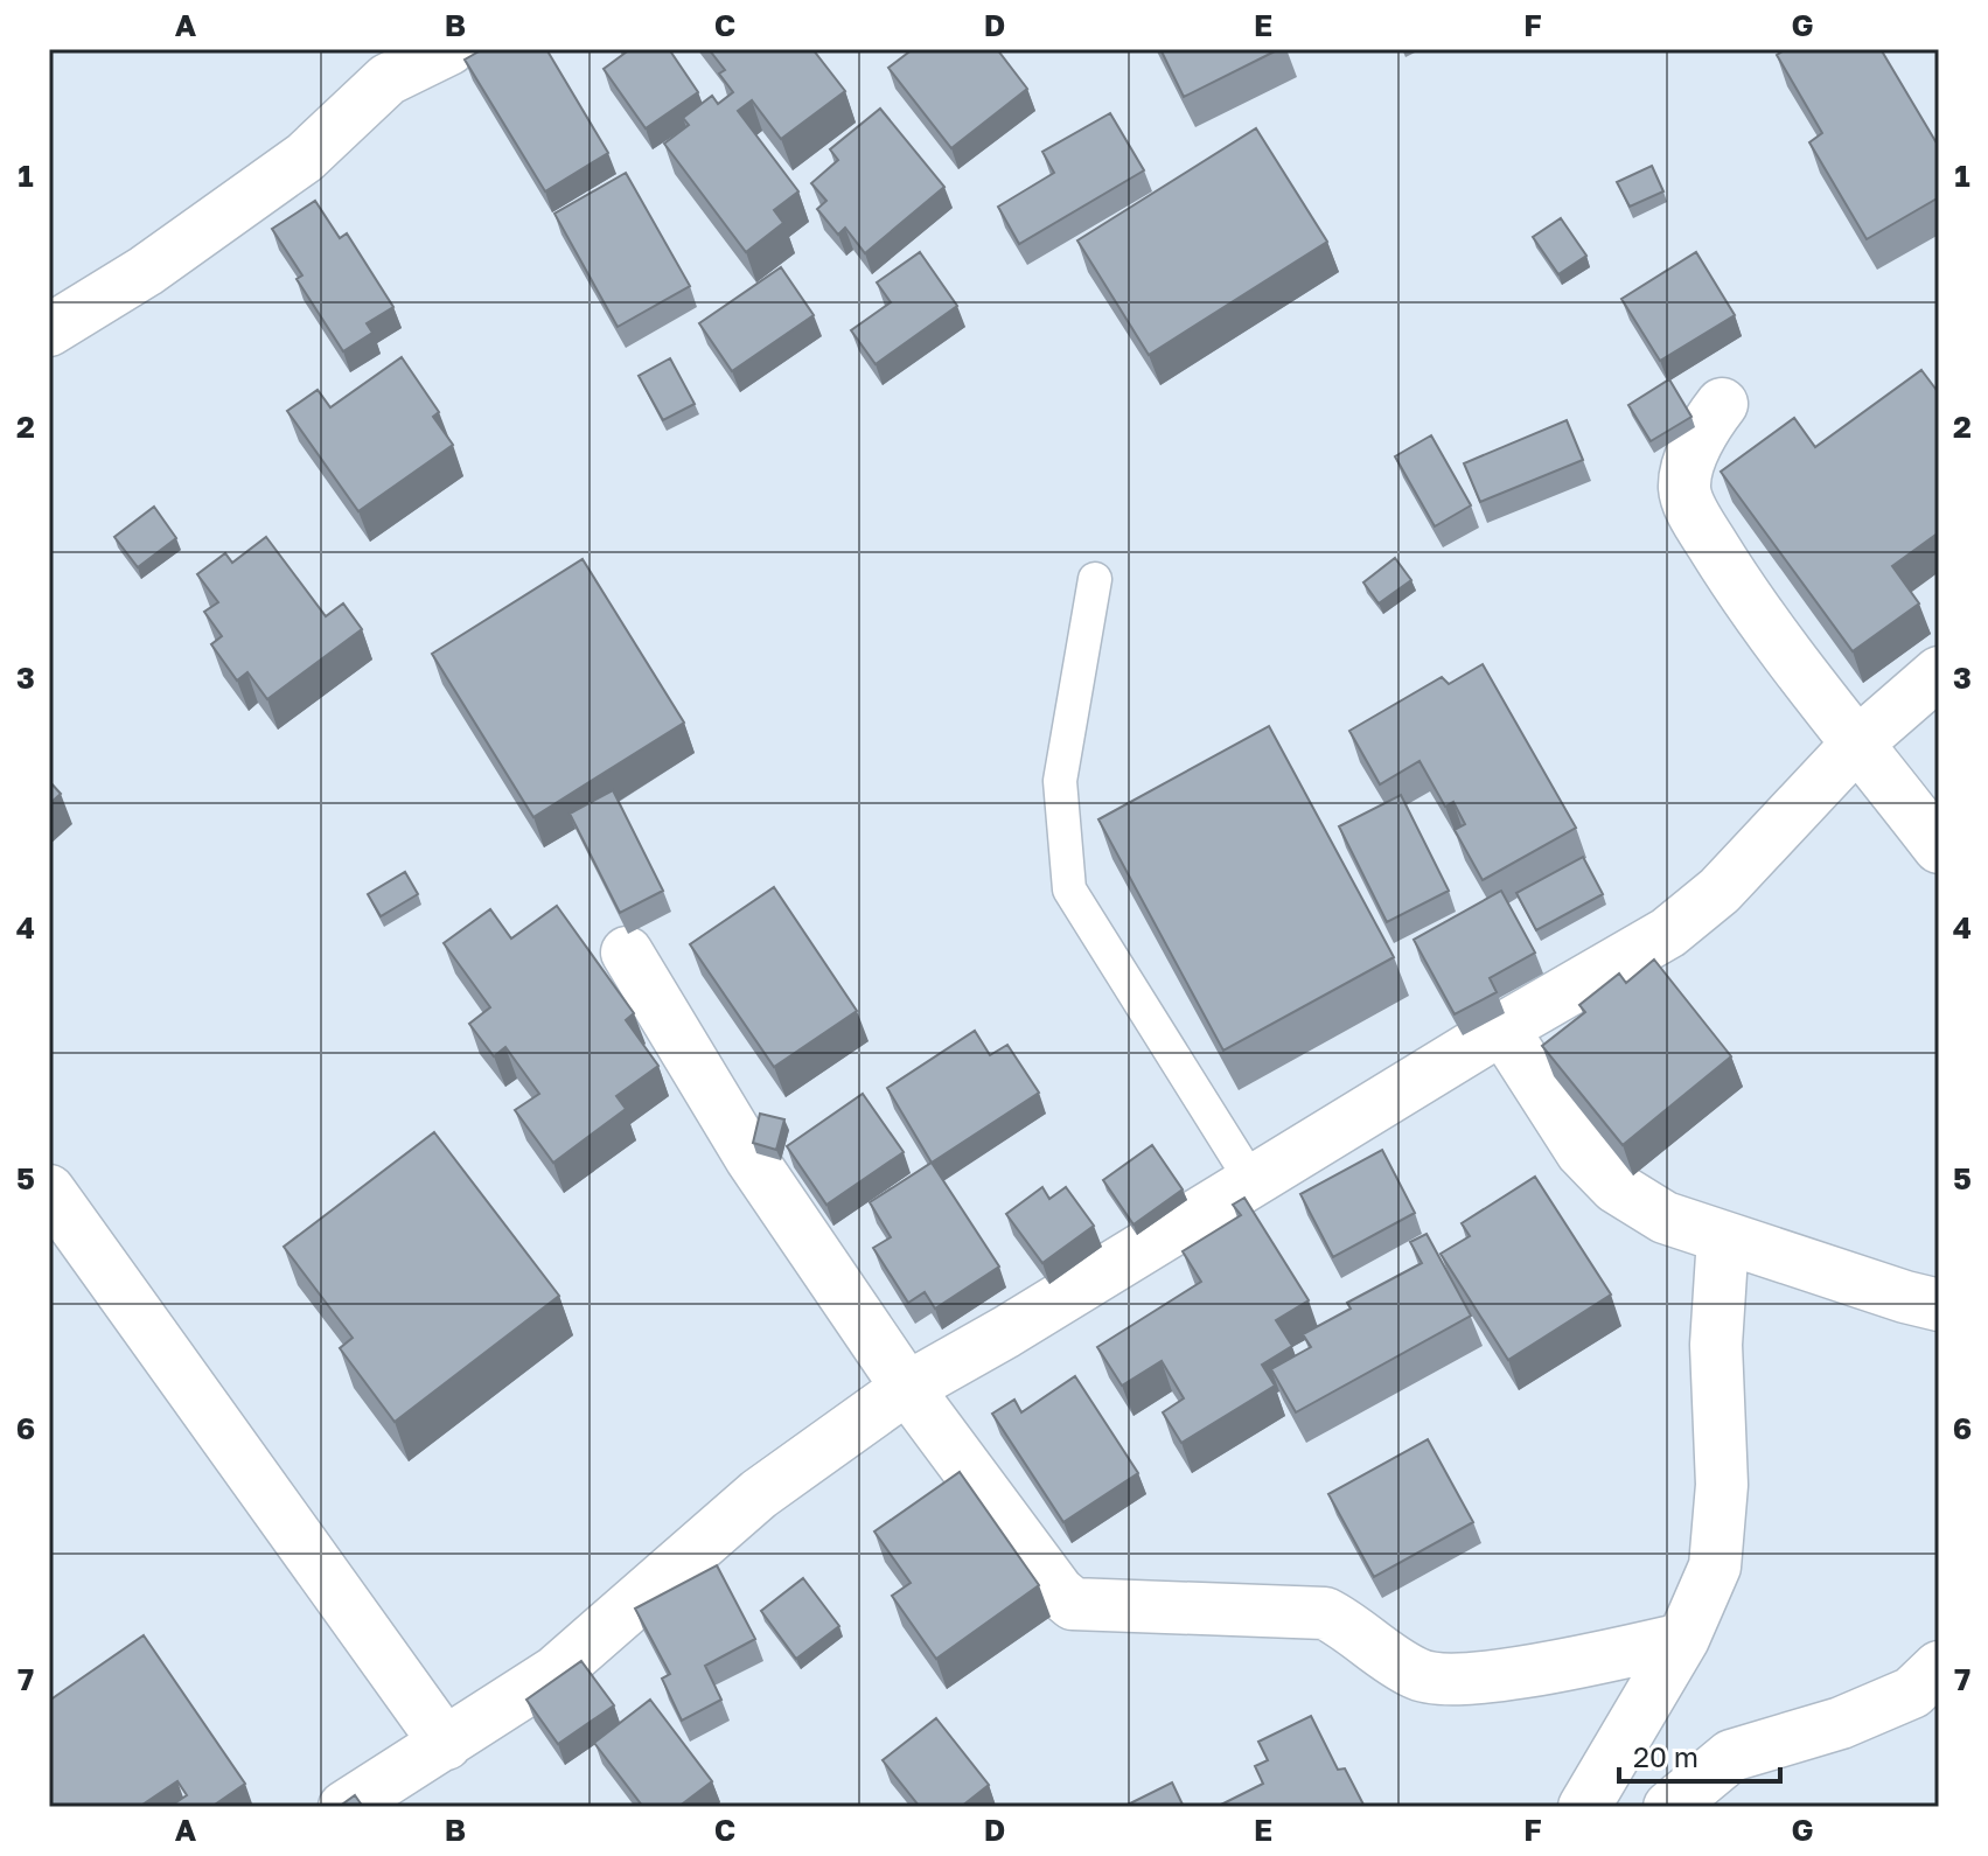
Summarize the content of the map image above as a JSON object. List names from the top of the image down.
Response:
{
  "scale_bar": "20 m",
  "grid": {
    "columns": [
      "A",
      "B",
      "C",
      "D",
      "E",
      "F",
      "G"
    ],
    "rows": [
      "1",
      "2",
      "3",
      "4",
      "5",
      "6",
      "7"
    ]
  }
}
